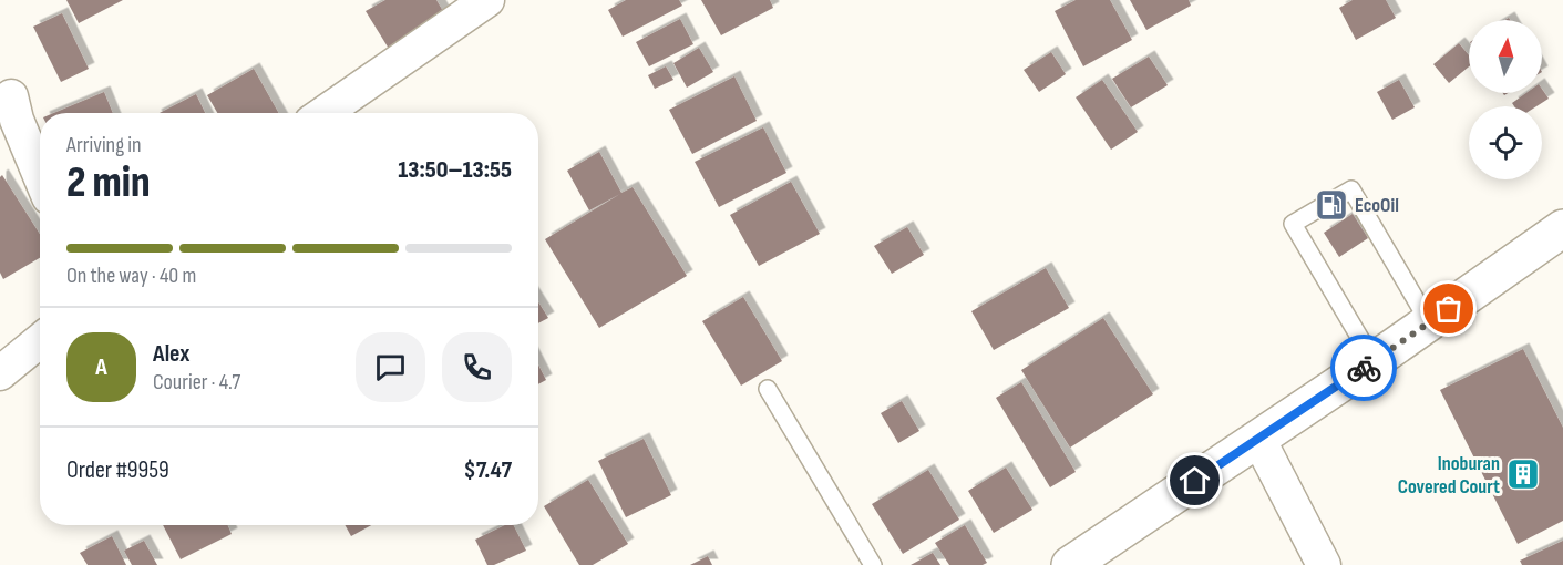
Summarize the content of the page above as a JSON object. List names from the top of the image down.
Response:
{
  "places": {
    "fuel station": ["EcoOil"],
    "building": ["Inoburan Covered Court"]
  },
  "north": "top",
  "page": {
    "heading": ["2 min", "Arriving in", "13:50–13:55"],
    "panel": [
      "Alex",
      "Courier · 4.7",
      "Order #9959",
      "$7.47"
    ],
    "bar": "On the way · 40 m",
    "round": "A"
  }
}
